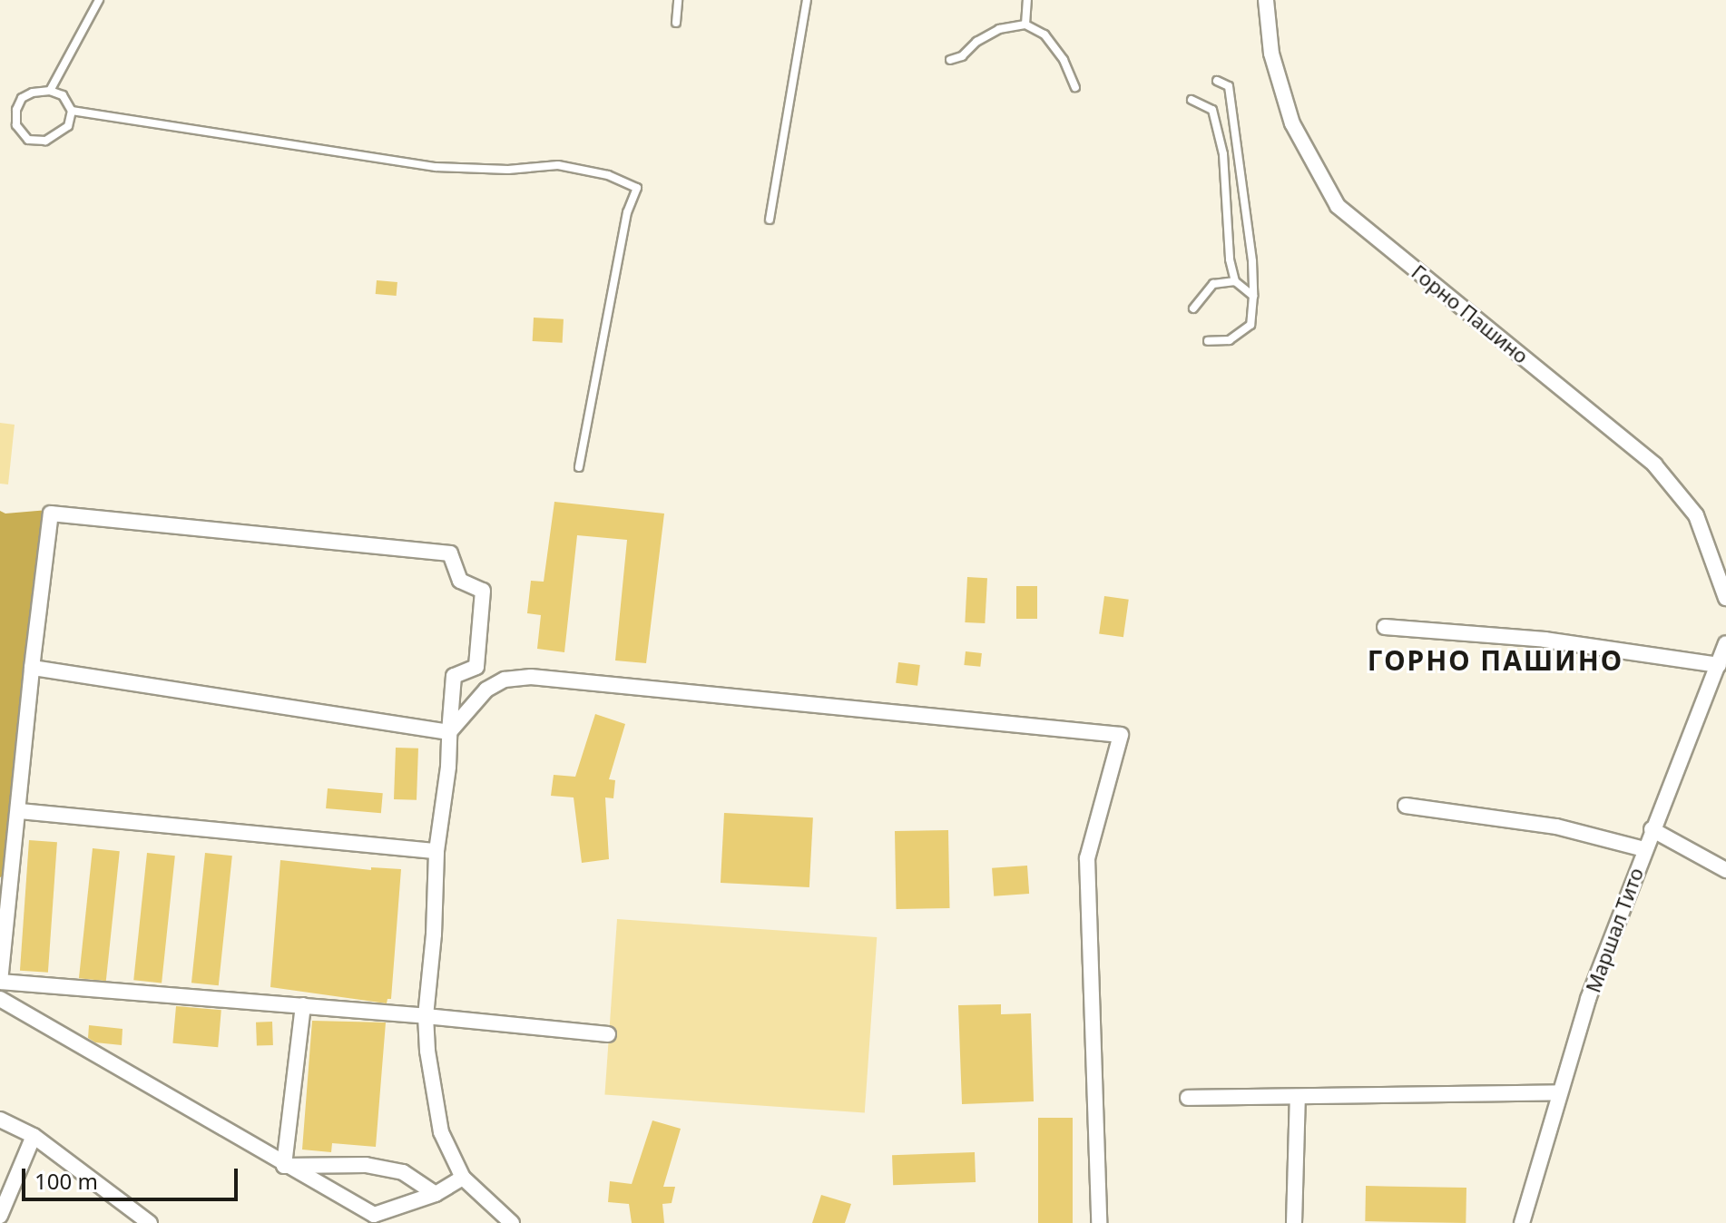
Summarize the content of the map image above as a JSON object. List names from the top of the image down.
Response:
{
  "streets": {
    "street": ["Горно Пашино", "Маршал Тито"]
  },
  "districts": ["ГОРНО ПАШИНО"],
  "scale_bar": "100 m"
}
